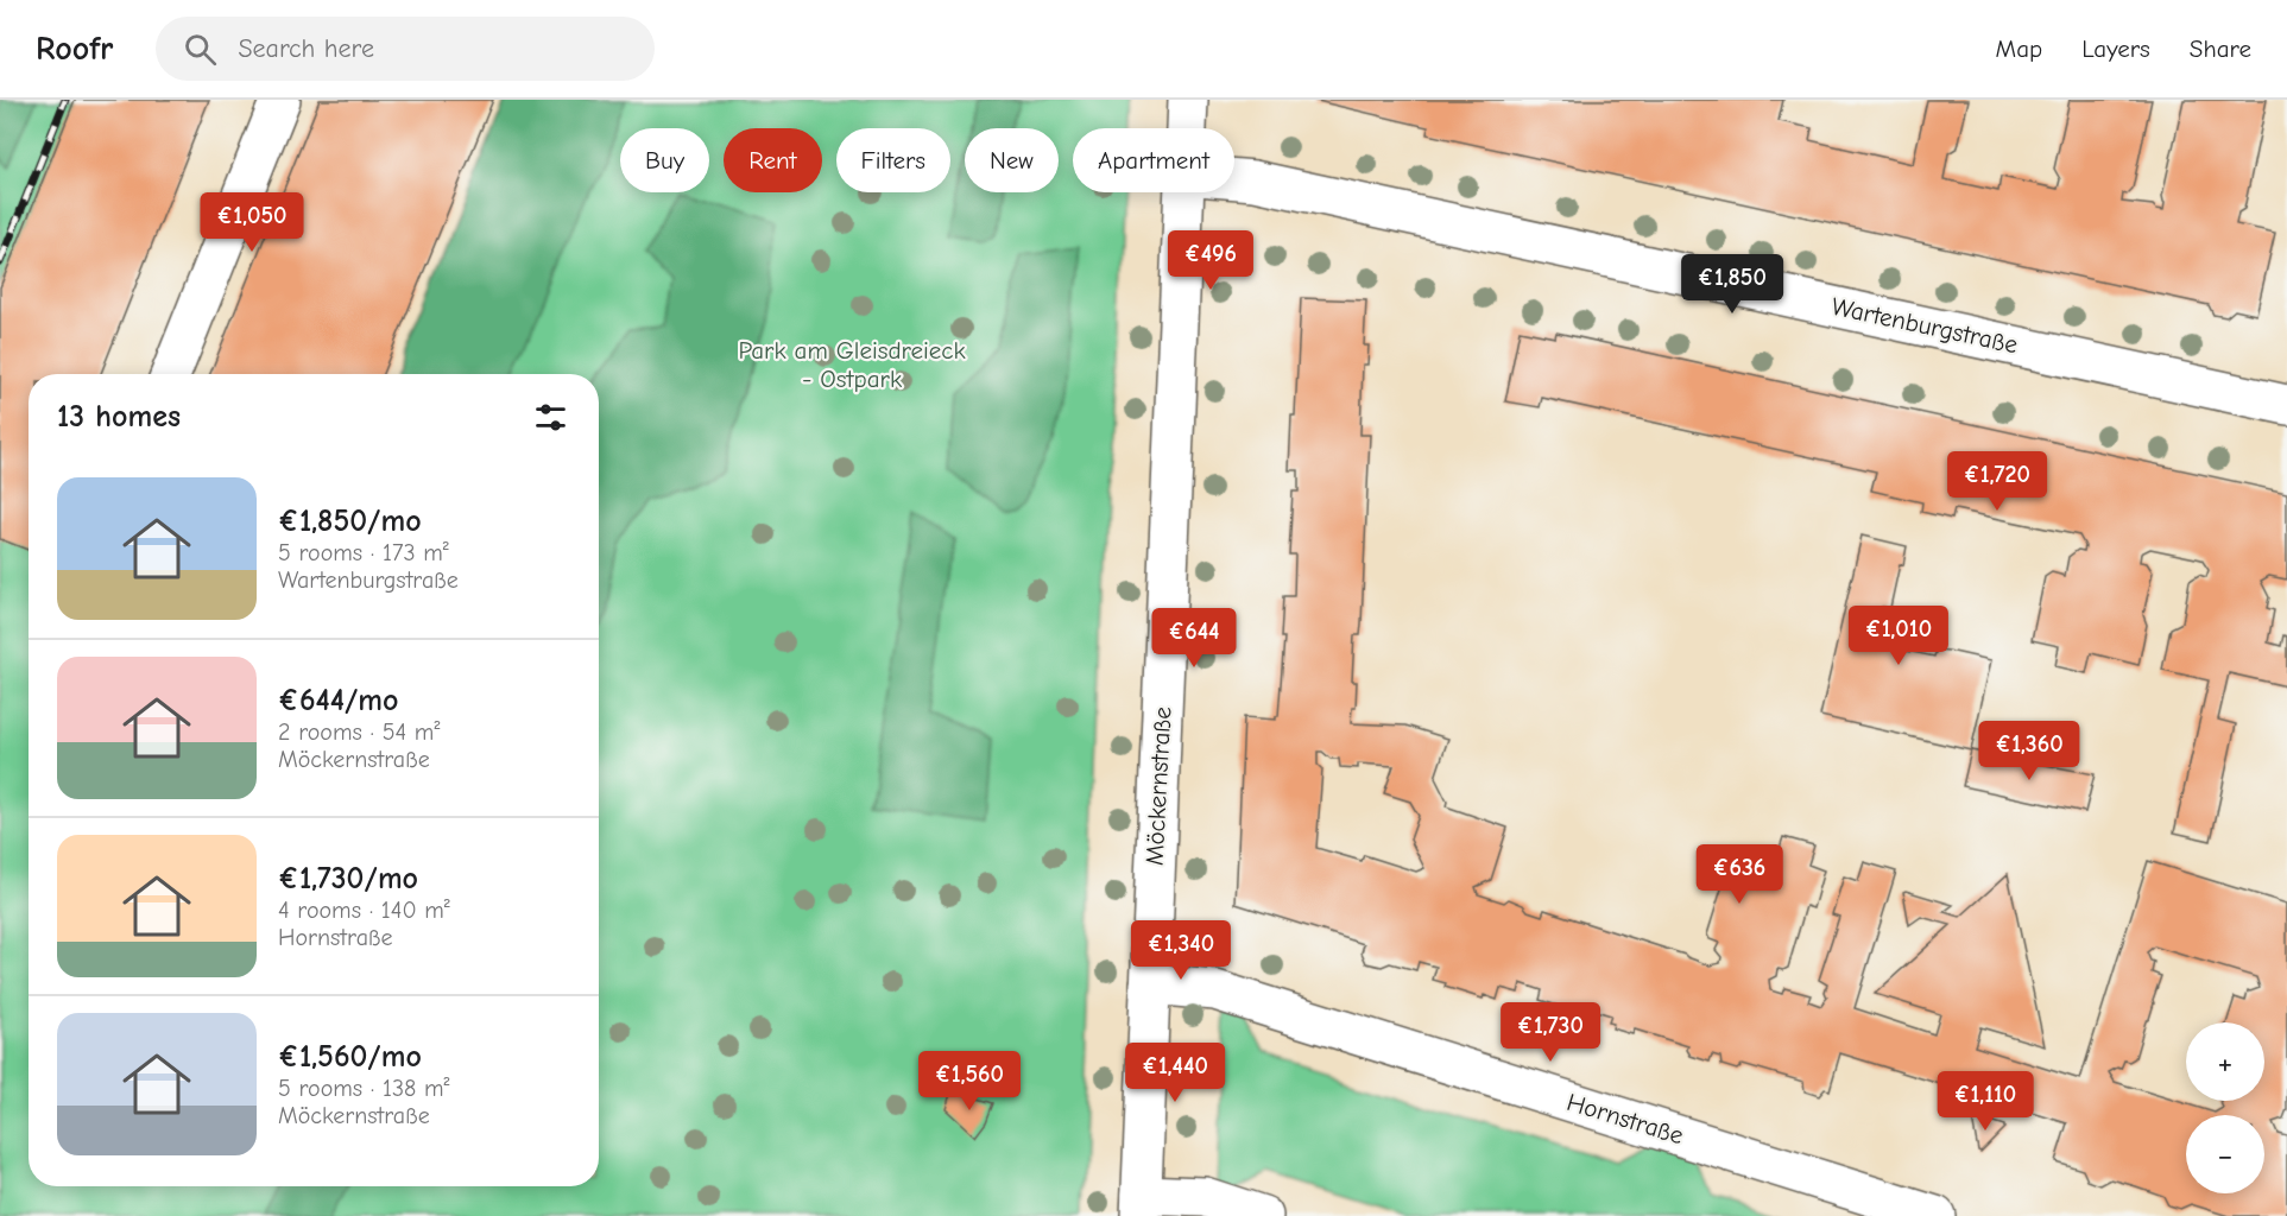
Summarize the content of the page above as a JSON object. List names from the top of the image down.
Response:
{
  "streets": {
    "street": ["Wartenburgstraße", "Möckernstraße", "Hornstraße"]
  },
  "crossings": [
    ["Möckernstraße", "Hornstraße"]
  ],
  "parks": ["Park am Gleisdreieck - Ostpark"],
  "page": {
    "header": "Roofr",
    "search": "Search here",
    "nav": ["Map", "Layers", "Share"],
    "chip": [
      "Buy",
      "Rent",
      "Filters",
      "New",
      "Apartment"
    ],
    "price": [
      "€1,050",
      "€496",
      "€1,850",
      "€1,720",
      "€1,010",
      "€644",
      "€1,360",
      "€636",
      "€1,340",
      "€1,730",
      "€1,440",
      "€1,560",
      "€1,110"
    ],
    "heading": "13 homes",
    "list": [
      {
        "name": "€1,850/mo",
        "note": "5 rooms · 173 m² · Wartenburgstraße"
      },
      {
        "name": "€644/mo",
        "note": "2 rooms · 54 m² · Möckernstraße"
      },
      {
        "name": "€1,730/mo",
        "note": "4 rooms · 140 m² · Hornstraße"
      },
      {
        "name": "€1,560/mo",
        "note": "5 rooms · 138 m² · Möckernstraße"
      }
    ],
    "map_buttons": ["+", "−"]
  }
}
